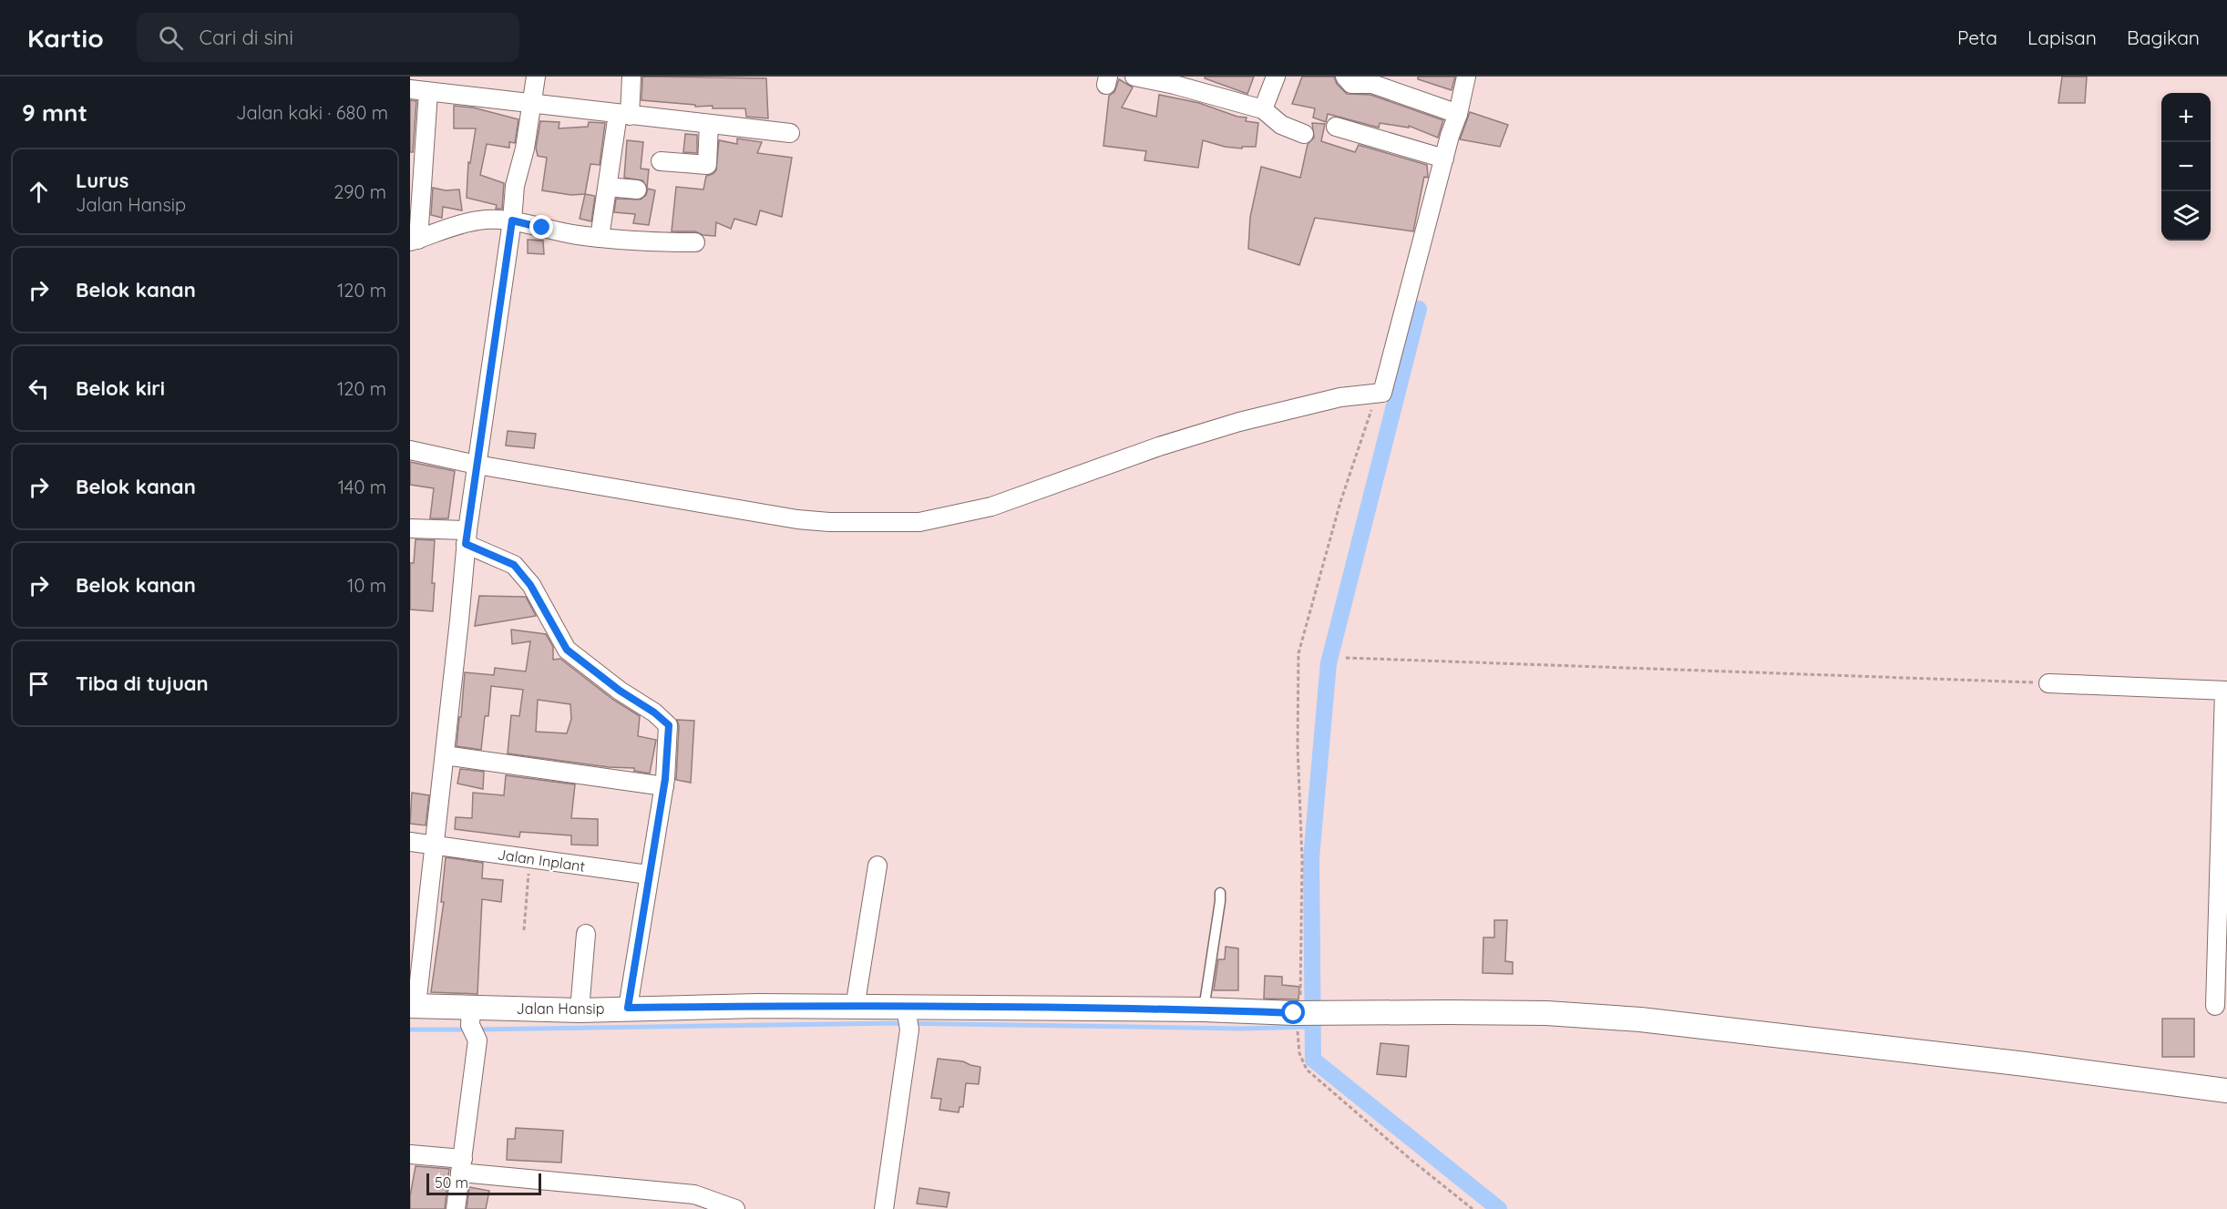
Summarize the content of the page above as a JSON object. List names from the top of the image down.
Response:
{
  "streets": {
    "street": ["Jalan Inplant", "Jalan Hansip"]
  },
  "scale_bar": "50 m",
  "page": {
    "header": "Kartio",
    "search": "Cari di sini",
    "nav": ["Peta", "Lapisan", "Bagikan"],
    "heading": ["9 mnt", "Jalan kaki · 680 m"],
    "map_buttons": ["+", "−"],
    "list": [
      ["Lurus", "Jalan Hansip", "290 m"],
      ["Belok kanan", "120 m"],
      ["Belok kiri", "120 m"],
      ["Belok kanan", "140 m"],
      ["Belok kanan", "10 m"],
      "Tiba di tujuan"
    ],
    "scale": "50 m"
  }
}
